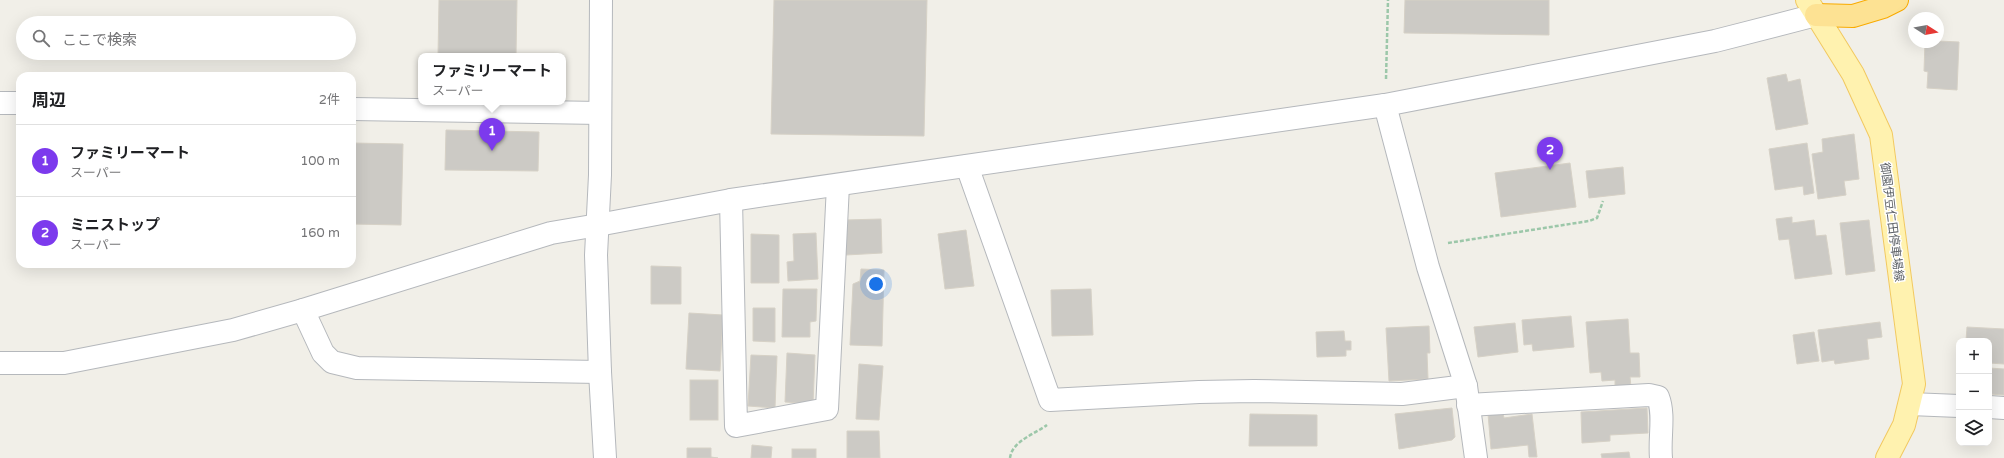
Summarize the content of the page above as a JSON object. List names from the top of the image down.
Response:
{
  "streets": {
    "main road": ["御園伊豆仁田停車場線"]
  },
  "north": "right",
  "page": {
    "search": "ここで検索",
    "popup": ["ファミリーマート", "スーパー"],
    "heading": ["周辺", "2件"],
    "pins": ["1", "2"],
    "list": [
      {
        "mark": "1",
        "name": "ファミリーマート",
        "note": "スーパー",
        "value": "100 m"
      },
      {
        "mark": "2",
        "name": "ミニストップ",
        "note": "スーパー",
        "value": "160 m"
      }
    ],
    "map_buttons": ["+", "−"]
  }
}
